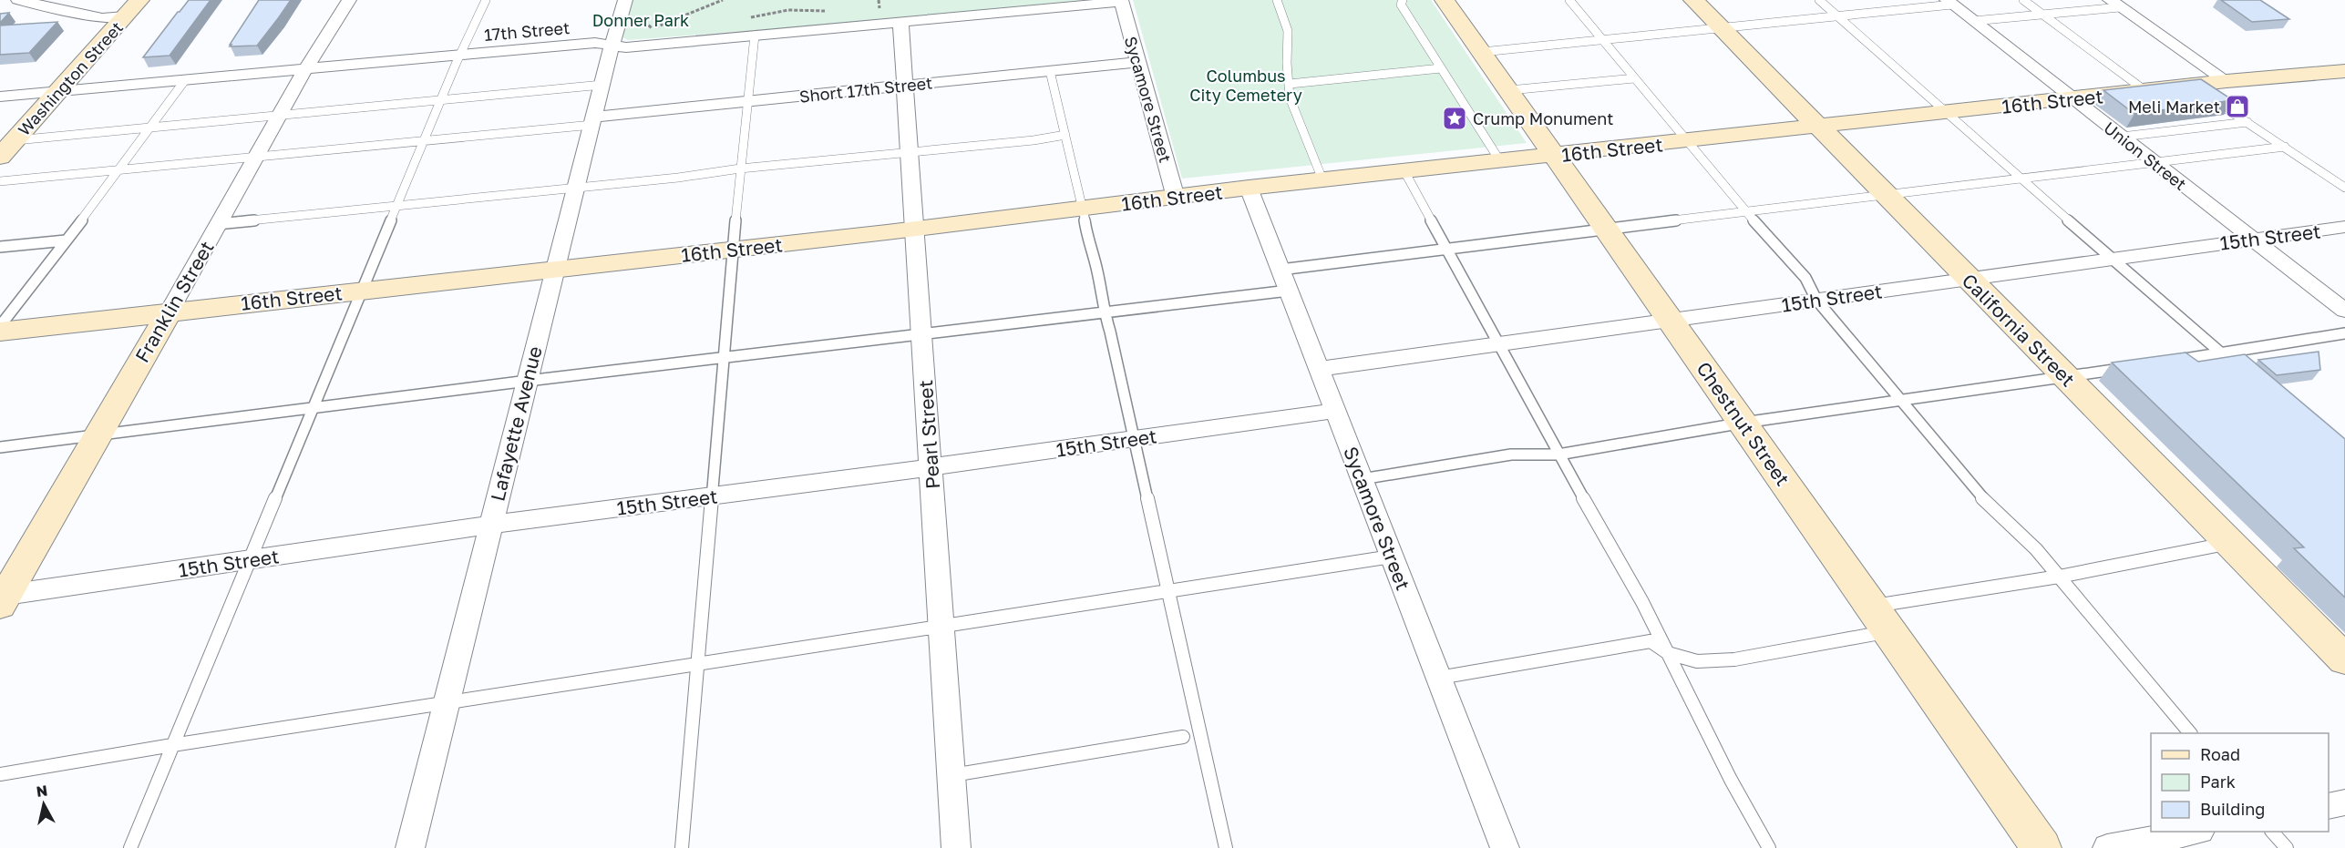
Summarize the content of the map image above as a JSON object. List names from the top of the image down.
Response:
{
  "streets": {
    "street": [
      "17th Street",
      "Washington Street",
      "Short 17th Street",
      "Sycamore Street",
      "16th Street",
      "Union Street",
      "15th Street",
      "Franklin Street",
      "California Street",
      "Lafayette Avenue",
      "Chestnut Street",
      "Pearl Street"
    ]
  },
  "crossings": [
    ["17th Street", "Washington Street"],
    ["17th Street", "Sycamore Street"],
    ["17th Street", "Franklin Street"],
    ["17th Street", "Lafayette Avenue"],
    ["17th Street", "Pearl Street"],
    ["Short 17th Street", "Sycamore Street"],
    ["Short 17th Street", "Lafayette Avenue"],
    ["Short 17th Street", "Pearl Street"],
    ["Sycamore Street", "16th Street"],
    ["Sycamore Street", "15th Street"],
    ["16th Street", "Union Street"],
    ["16th Street", "Franklin Street"],
    ["16th Street", "California Street"],
    ["16th Street", "Lafayette Avenue"],
    ["16th Street", "Chestnut Street"],
    ["16th Street", "Pearl Street"],
    ["Union Street", "15th Street"],
    ["15th Street", "Franklin Street"],
    ["15th Street", "California Street"],
    ["15th Street", "Lafayette Avenue"],
    ["15th Street", "Chestnut Street"],
    ["15th Street", "Pearl Street"]
  ],
  "parks": ["Donner Park", "Columbus City Cemetery"],
  "places": {
    "shop": ["Meli Market"],
    "place": ["Crump Monument"]
  },
  "legend": ["Road", "Park", "Building"],
  "north": "top"
}
